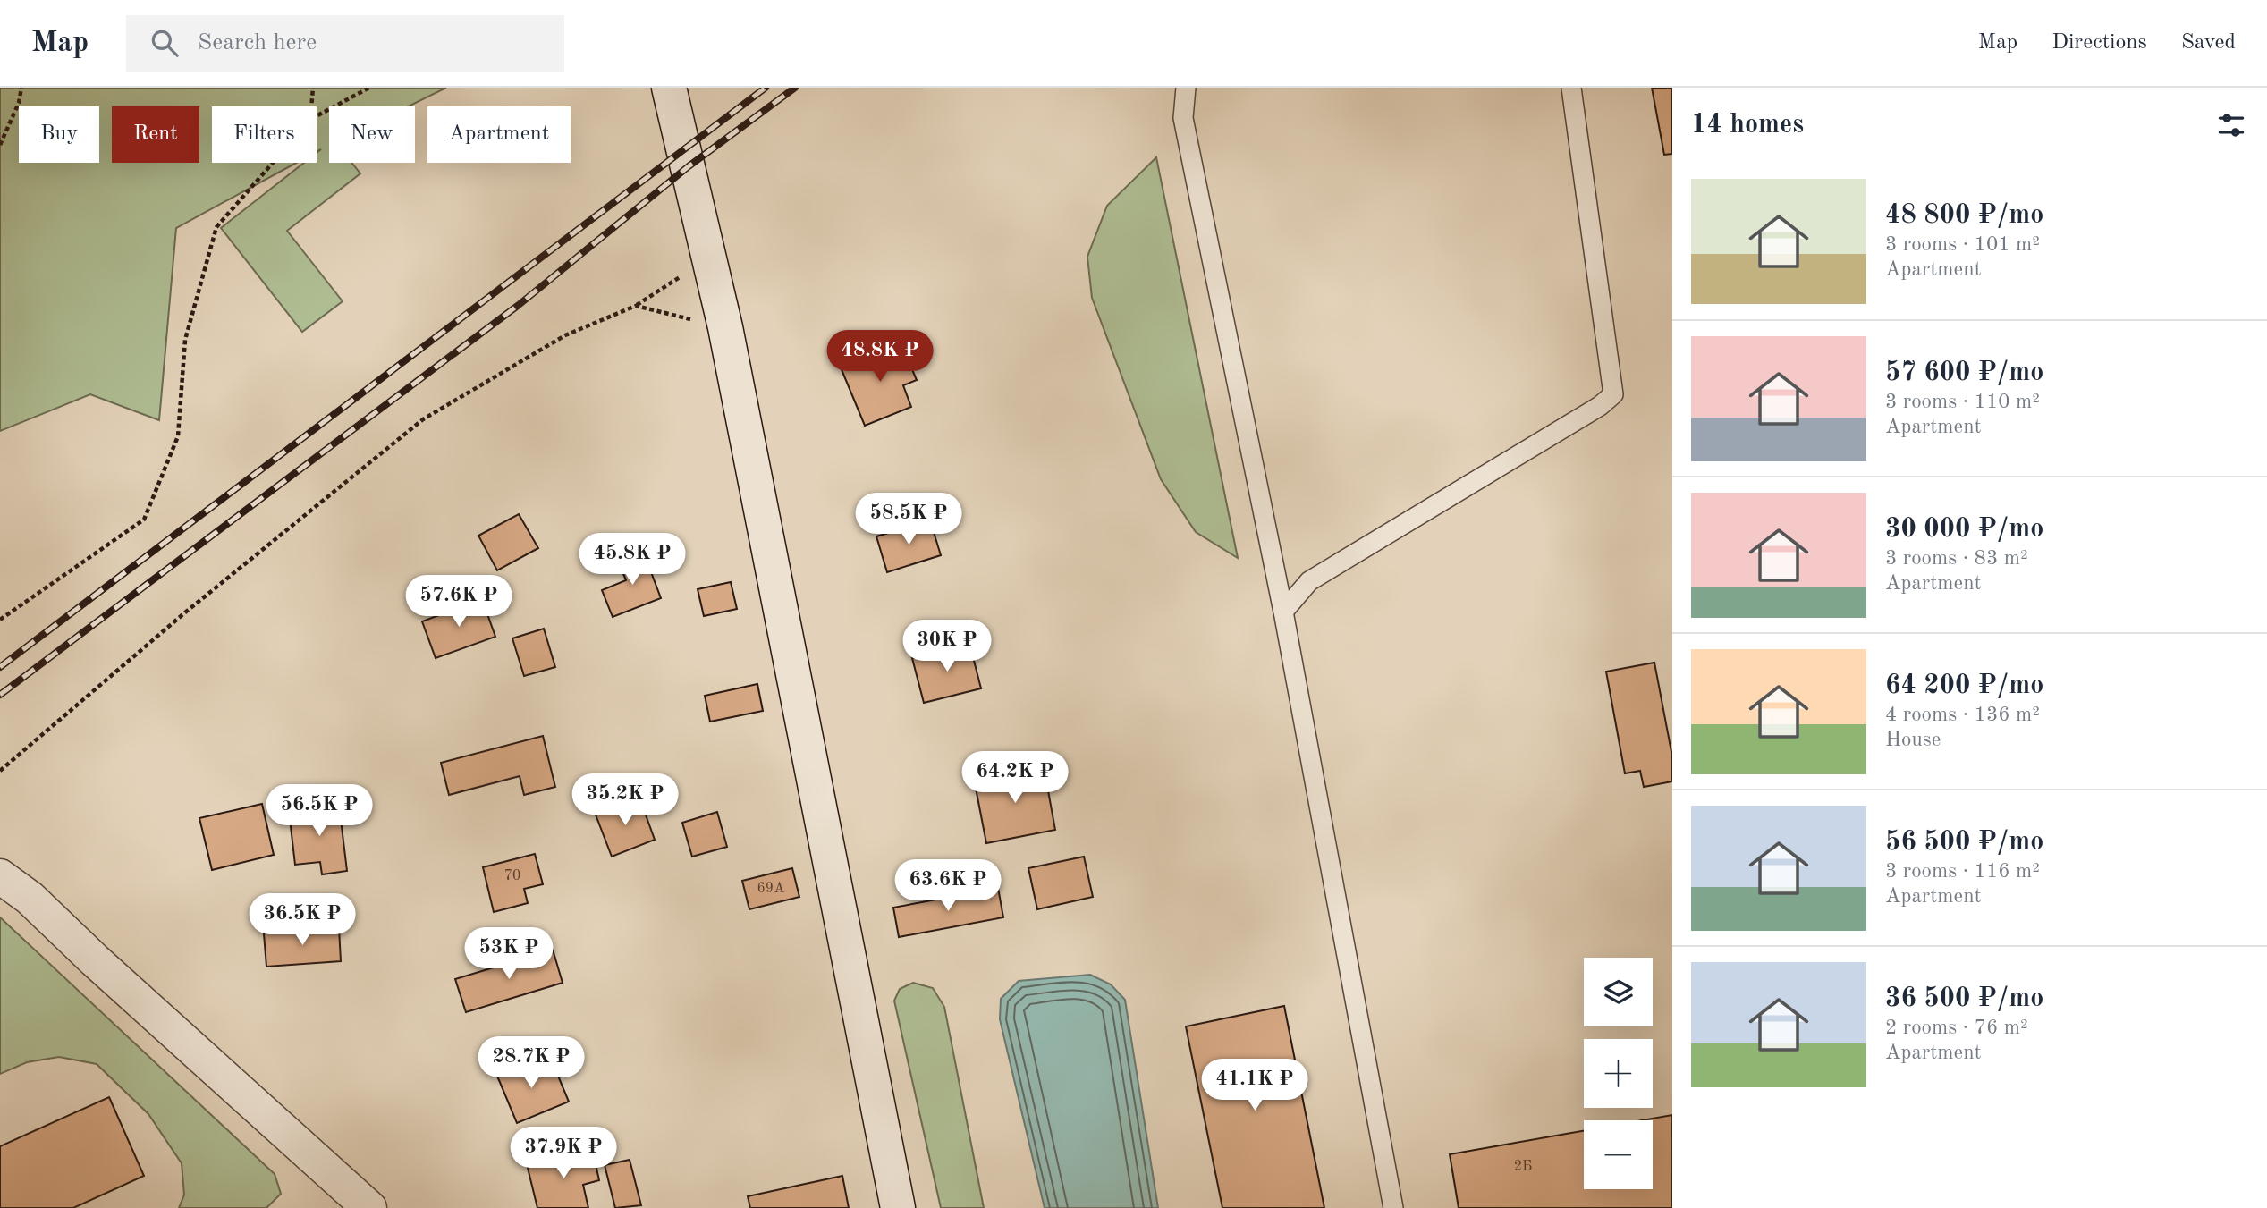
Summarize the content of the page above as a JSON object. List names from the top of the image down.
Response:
{
  "house_numbers": ["70", "69А", "2Б"],
  "page": {
    "header": "Map",
    "search": "Search here",
    "nav": ["Map", "Directions", "Saved"],
    "heading": "14 homes",
    "chip": [
      "Buy",
      "Rent",
      "Filters",
      "New",
      "Apartment"
    ],
    "list": [
      {
        "name": "48 800 ₽/mo",
        "note": "3 rooms · 101 m² · Apartment"
      },
      {
        "name": "57 600 ₽/mo",
        "note": "3 rooms · 110 m² · Apartment"
      },
      {
        "name": "30 000 ₽/mo",
        "note": "3 rooms · 83 m² · Apartment"
      },
      {
        "name": "64 200 ₽/mo",
        "note": "4 rooms · 136 m² · House"
      },
      {
        "name": "56 500 ₽/mo",
        "note": "3 rooms · 116 m² · Apartment"
      },
      {
        "name": "36 500 ₽/mo",
        "note": "2 rooms · 76 m² · Apartment"
      }
    ],
    "price": [
      "48.8K ₽",
      "58.5K ₽",
      "45.8K ₽",
      "57.6K ₽",
      "30K ₽",
      "64.2K ₽",
      "35.2K ₽",
      "56.5K ₽",
      "63.6K ₽",
      "36.5K ₽",
      "53K ₽",
      "28.7K ₽",
      "41.1K ₽",
      "37.9K ₽"
    ],
    "map_buttons": ["+", "−"]
  }
}
